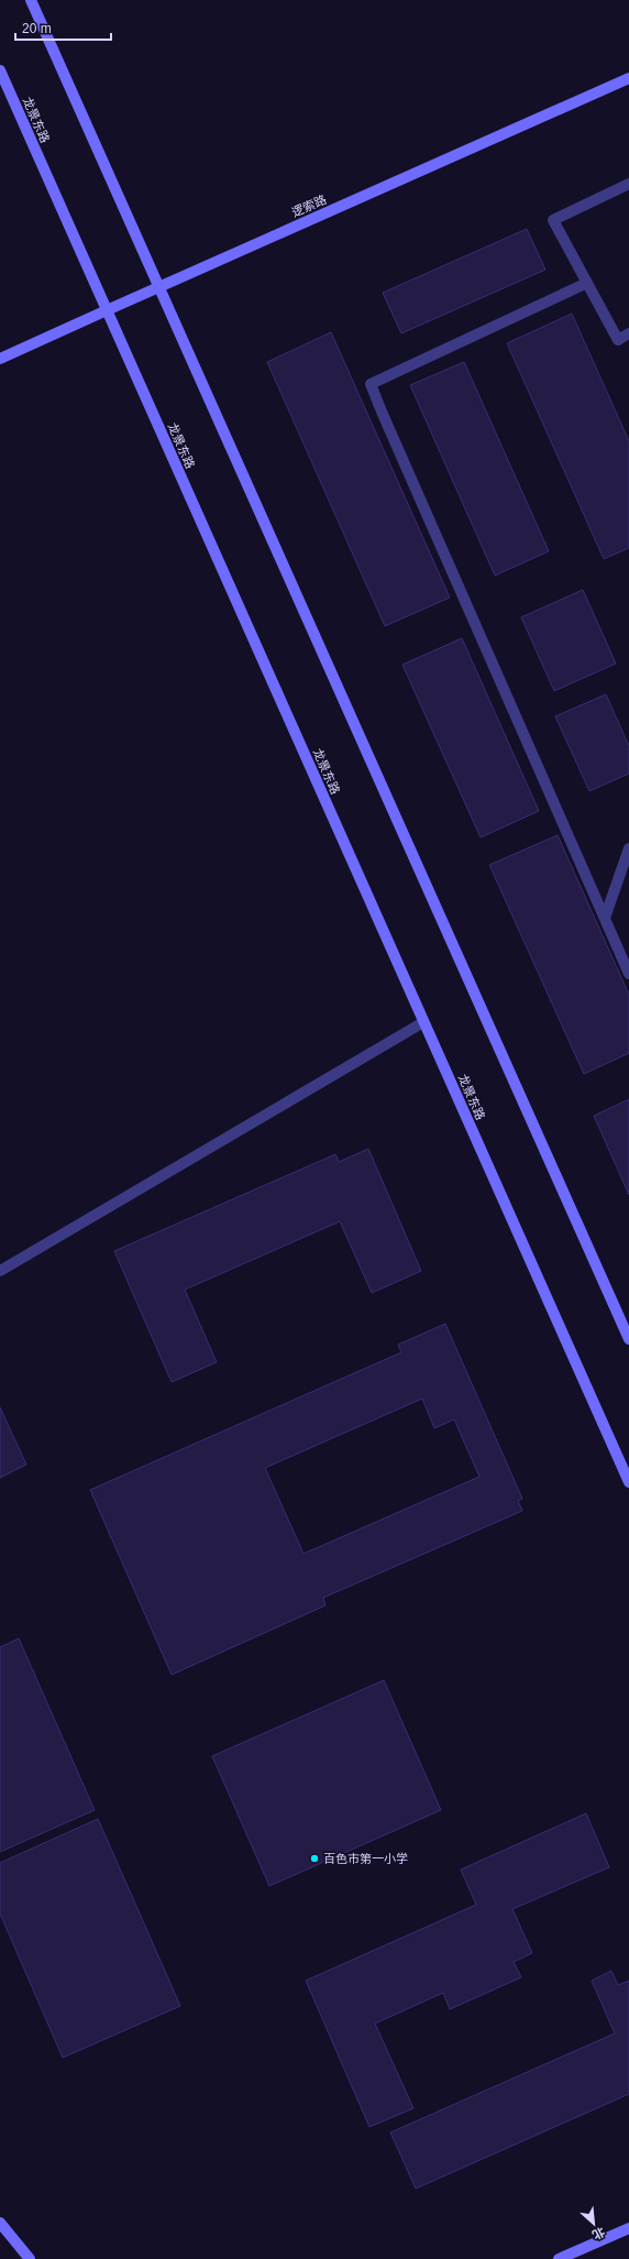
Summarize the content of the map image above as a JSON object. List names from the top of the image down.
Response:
{
  "streets": {
    "main road": ["龙景东路", "逻索路"]
  },
  "crossings": [
    ["龙景东路", "逻索路"]
  ],
  "places": ["百色市第一小学"],
  "scale_bar": "20 m",
  "north": "bottom right"
}
